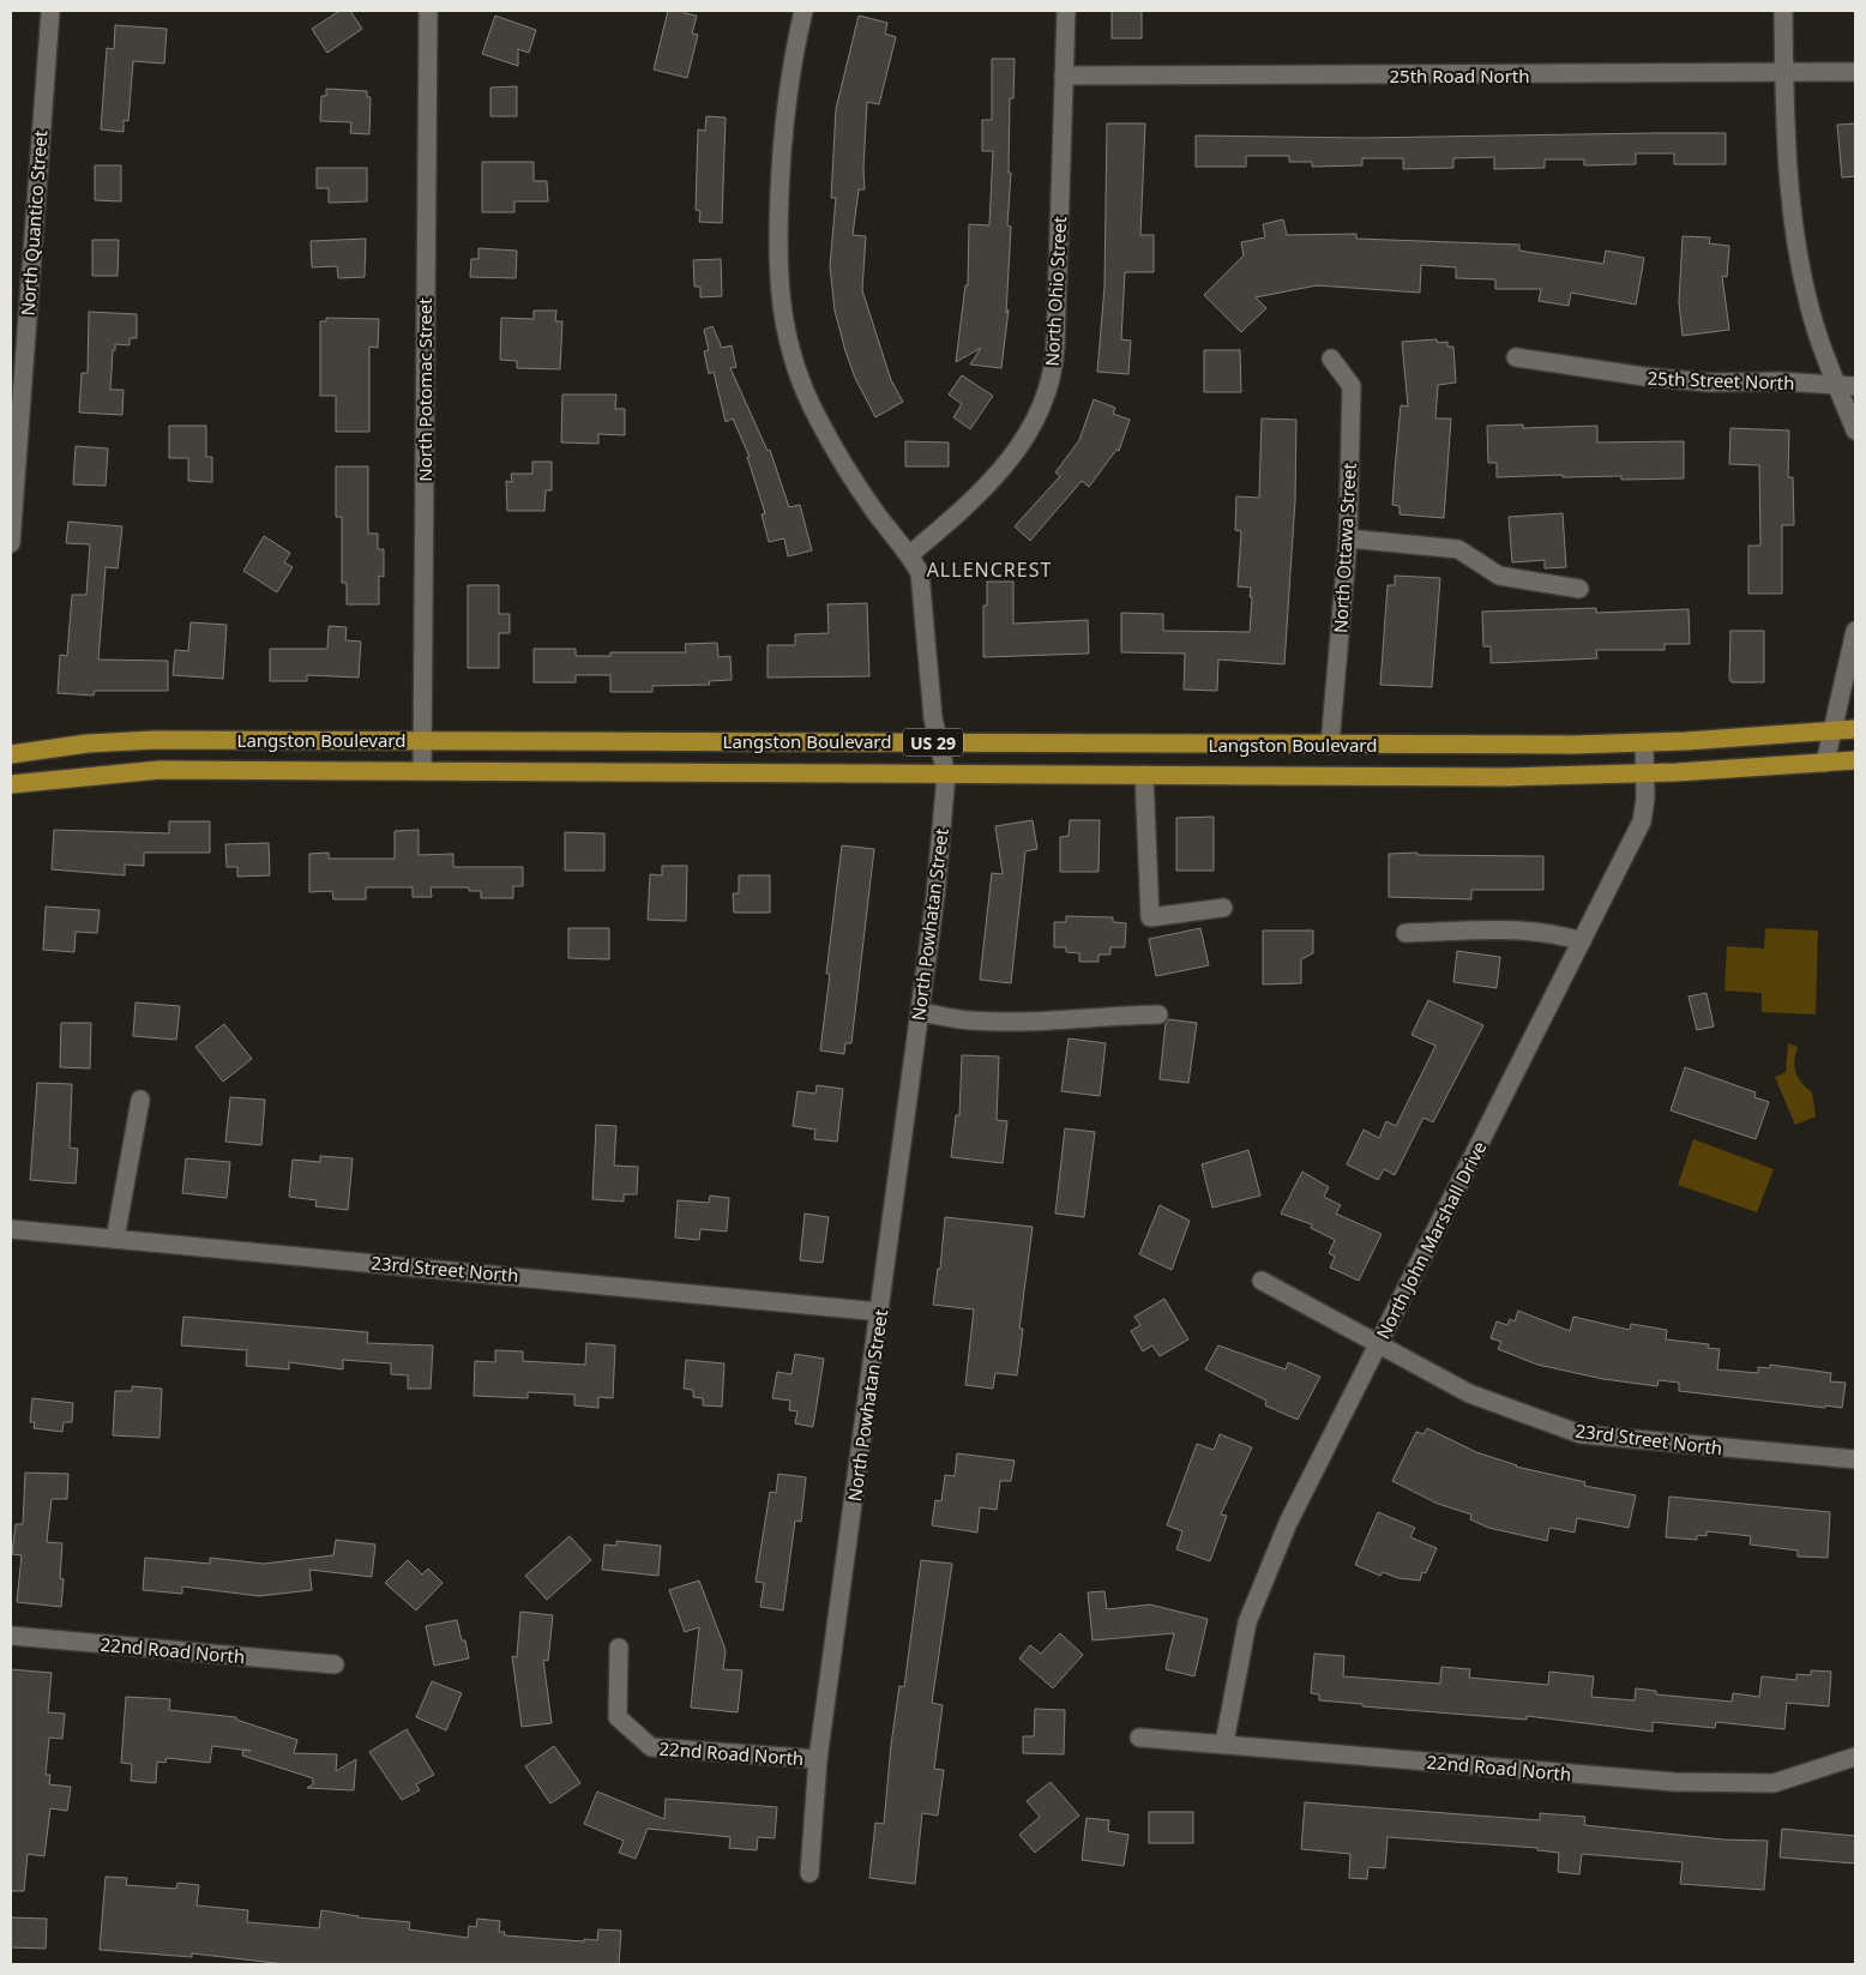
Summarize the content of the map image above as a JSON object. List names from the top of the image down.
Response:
{
  "streets": {
    "main road": ["Langston Boulevard", "US 29"],
    "street": [
      "25th Road North",
      "North Quantico Street",
      "North Ohio Street",
      "25th Street North",
      "North Potomac Street",
      "North Ottawa Street",
      "North Powhatan Street",
      "North John Marshall Drive",
      "23rd Street North",
      "22nd Road North"
    ]
  },
  "crossings": [
    ["25th Road North", "North Ohio Street"],
    ["North Ohio Street", "North Powhatan Street"],
    ["North Potomac Street", "Langston Boulevard"],
    ["North Ottawa Street", "Langston Boulevard"],
    ["Langston Boulevard", "North Powhatan Street"],
    ["Langston Boulevard", "North John Marshall Drive"],
    ["North Powhatan Street", "23rd Street North"],
    ["North Powhatan Street", "22nd Road North"],
    ["North John Marshall Drive", "23rd Street North"],
    ["North John Marshall Drive", "22nd Road North"]
  ],
  "districts": ["ALLENCREST"]
}
